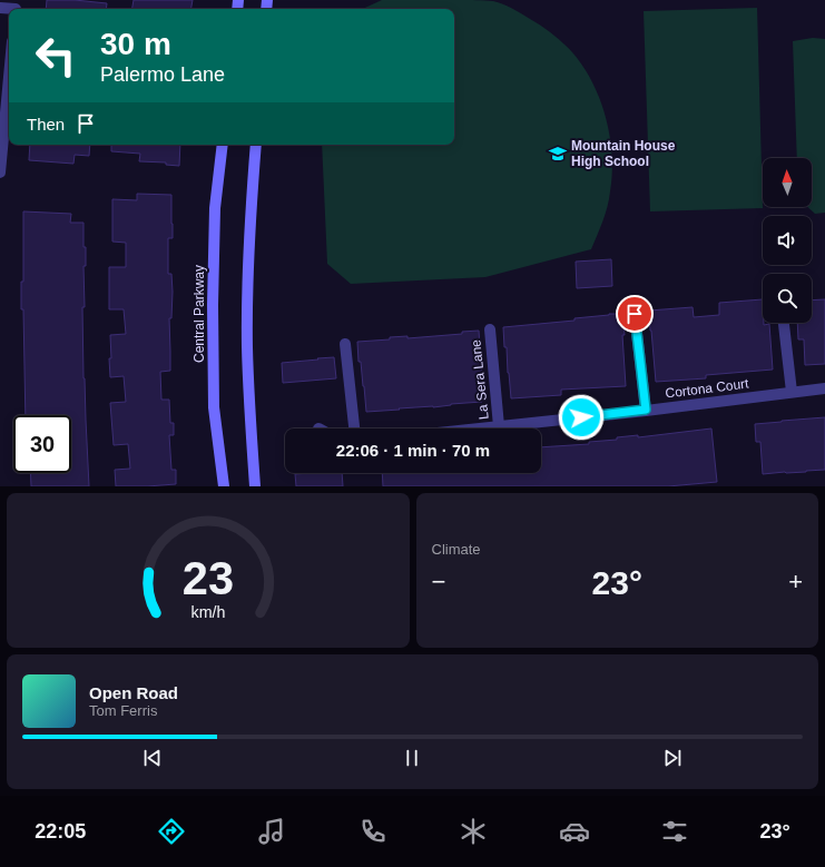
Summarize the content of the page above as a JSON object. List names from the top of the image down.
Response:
{
  "streets": {
    "main road": ["Central Parkway"],
    "street": ["La Sera Lane", "Cortona Court"]
  },
  "crossings": [
    ["La Sera Lane", "Cortona Court"]
  ],
  "places": {
    "school or university": ["Mountain House High School"]
  },
  "north": "top",
  "page": {
    "turn": ["30 m", "Palermo Lane"],
    "then": "Then",
    "limit": "30",
    "trip": "22:06 · 1 min · 70 m",
    "tile": "Climate",
    "heat": ["−", "23°", "+"],
    "song": ["Open Road", "Tom Ferris"],
    "tabs": ["22:05", "23°"],
    "gauge": ["23", "km/h"]
  }
}
